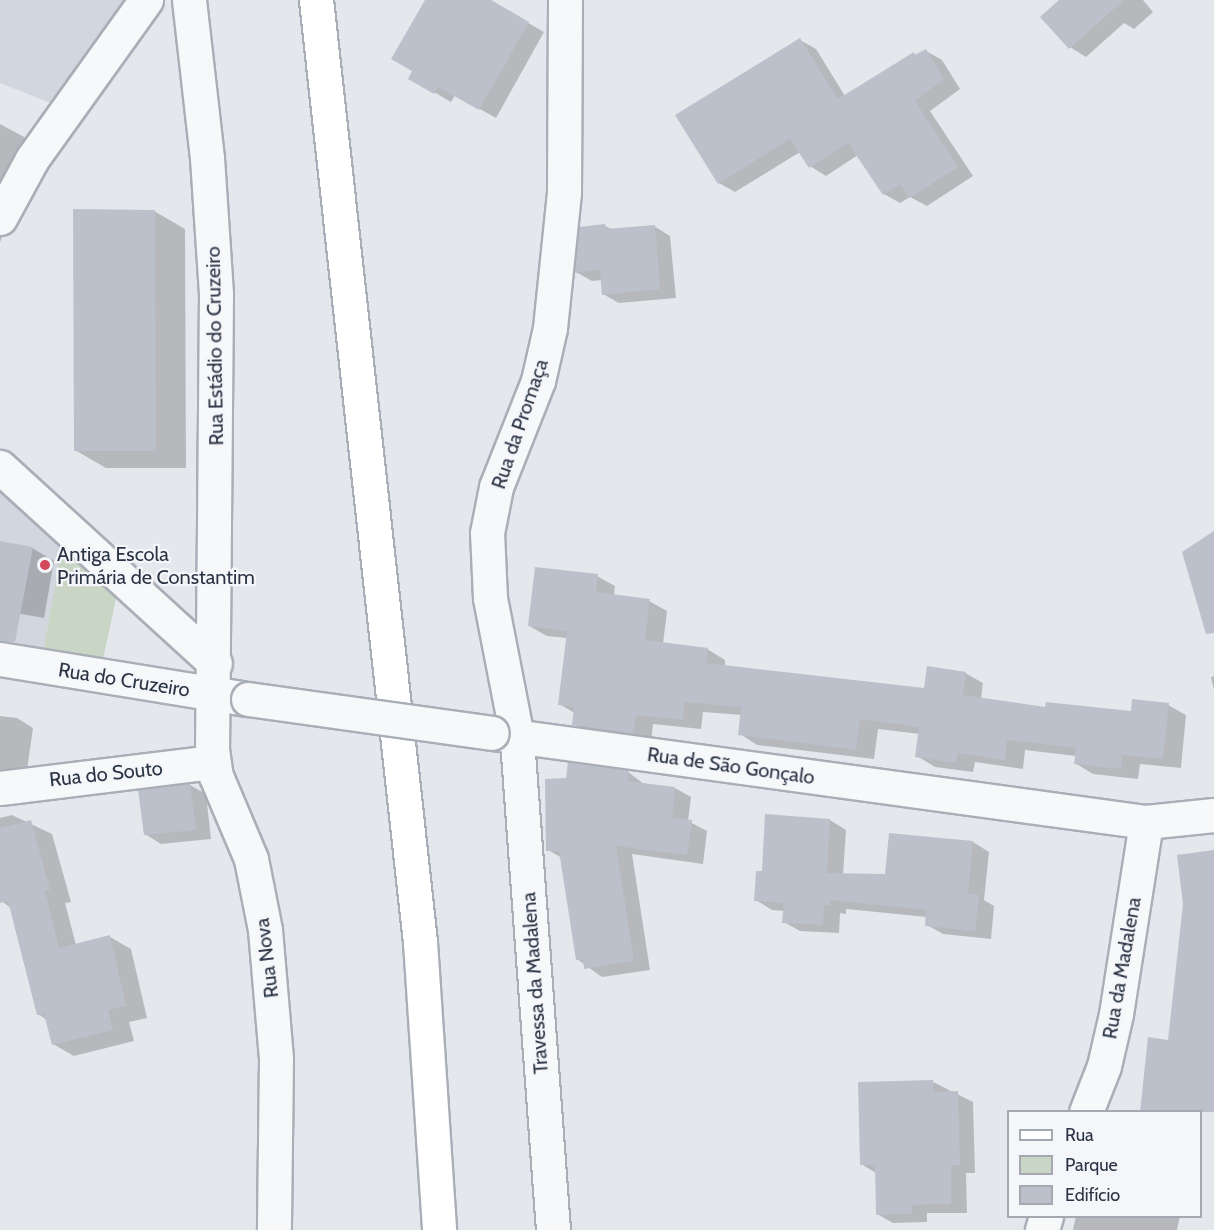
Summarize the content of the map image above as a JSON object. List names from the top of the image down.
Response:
{
  "streets": {
    "street": [
      "Rua Estádio do Cruzeiro",
      "Rua da Promaça",
      "Rua do Cruzeiro",
      "Rua de São Gonçalo",
      "Rua do Souto",
      "Rua Nova",
      "Rua da Madalena",
      "Travessa da Madalena"
    ]
  },
  "crossings": [
    ["Rua Estádio do Cruzeiro", "Rua do Cruzeiro"],
    ["Rua Estádio do Cruzeiro", "Rua Nova"],
    ["Rua da Promaça", "Rua de São Gonçalo"],
    ["Rua da Promaça", "Travessa da Madalena"],
    ["Rua do Cruzeiro", "Rua de São Gonçalo"],
    ["Rua do Cruzeiro", "Rua Nova"],
    ["Rua de São Gonçalo", "Rua da Madalena"],
    ["Rua de São Gonçalo", "Travessa da Madalena"],
    ["Rua do Souto", "Rua Nova"]
  ],
  "places": ["Antiga Escola Primária de Constantim"],
  "legend": ["Rua", "Parque", "Edifício"]
}
